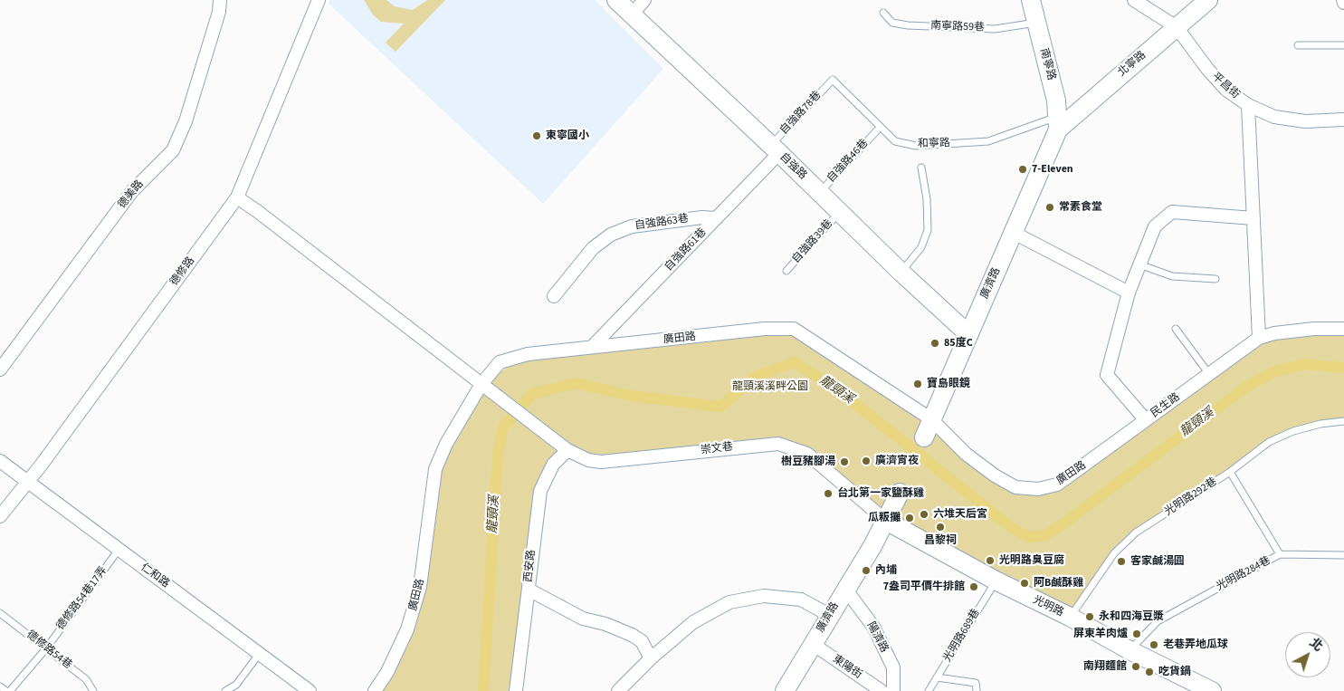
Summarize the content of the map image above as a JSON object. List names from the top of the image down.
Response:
{
  "streets": {
    "main road": [
      "南寧路",
      "北寧路",
      "自強路",
      "廣濟路",
      "光明路"
    ],
    "street": [
      "平昌街",
      "德美路",
      "自強路63巷",
      "自強路61巷",
      "德修路",
      "廣田路",
      "民生路",
      "崇文巷",
      "西安路",
      "仁和路",
      "陽濟路",
      "東陽街"
    ],
    "lane": [
      "南寧路59巷",
      "自強路78巷",
      "和寧路",
      "自強路46巷",
      "自強路39巷",
      "光明路292巷",
      "光明路284巷",
      "德修路54巷17弄",
      "光明路689巷",
      "德修路54巷"
    ]
  },
  "crossings": [
    ["南寧路59巷", "南寧路"],
    ["南寧路", "北寧路"],
    ["南寧路", "和寧路"],
    ["南寧路", "廣濟路"],
    ["北寧路", "平昌街"],
    ["北寧路", "和寧路"],
    ["北寧路", "廣濟路"],
    ["自強路78巷", "和寧路"],
    ["自強路78巷", "自強路"],
    ["自強路78巷", "自強路61巷"],
    ["和寧路", "廣濟路"],
    ["自強路46巷", "自強路"],
    ["自強路", "自強路39巷"],
    ["自強路", "自強路61巷"],
    ["自強路", "廣濟路"],
    ["自強路63巷", "自強路61巷"],
    ["自強路61巷", "廣田路"],
    ["德修路", "崇文巷"],
    ["德修路", "仁和路"],
    ["廣濟路", "廣田路"],
    ["廣濟路", "崇文巷"],
    ["廣濟路", "光明路"],
    ["廣濟路", "陽濟路"],
    ["廣濟路", "東陽街"],
    ["廣田路", "民生路"],
    ["廣田路", "崇文巷"],
    ["崇文巷", "西安路"],
    ["崇文巷", "光明路"],
    ["光明路292巷", "光明路284巷"],
    ["光明路292巷", "光明路"],
    ["光明路284巷", "光明路"],
    ["仁和路", "德修路54巷17弄"],
    ["德修路54巷17弄", "德修路54巷"],
    ["光明路", "光明路689巷"]
  ],
  "water": ["龍頸溪"],
  "parks": ["龍頸溪溪畔公園"],
  "places": [
    "東寧國小",
    "7-Eleven",
    "常素食堂",
    "85度C",
    "寶島眼鏡",
    "廣濟宵夜",
    "樹豆豬腳湯",
    "台北第一家鹽酥雞",
    "六堆天后宮",
    "瓜粄攤",
    "昌黎祠",
    "光明路臭豆腐",
    "客家鹹湯圓",
    "內埔",
    "阿B鹹酥雞",
    "7盎司平價牛排館",
    "永和四海豆漿",
    "屏東羊肉爐",
    "老巷弄地瓜球",
    "南翔麵館",
    "吃貨鍋"
  ],
  "north": "top right"
}
